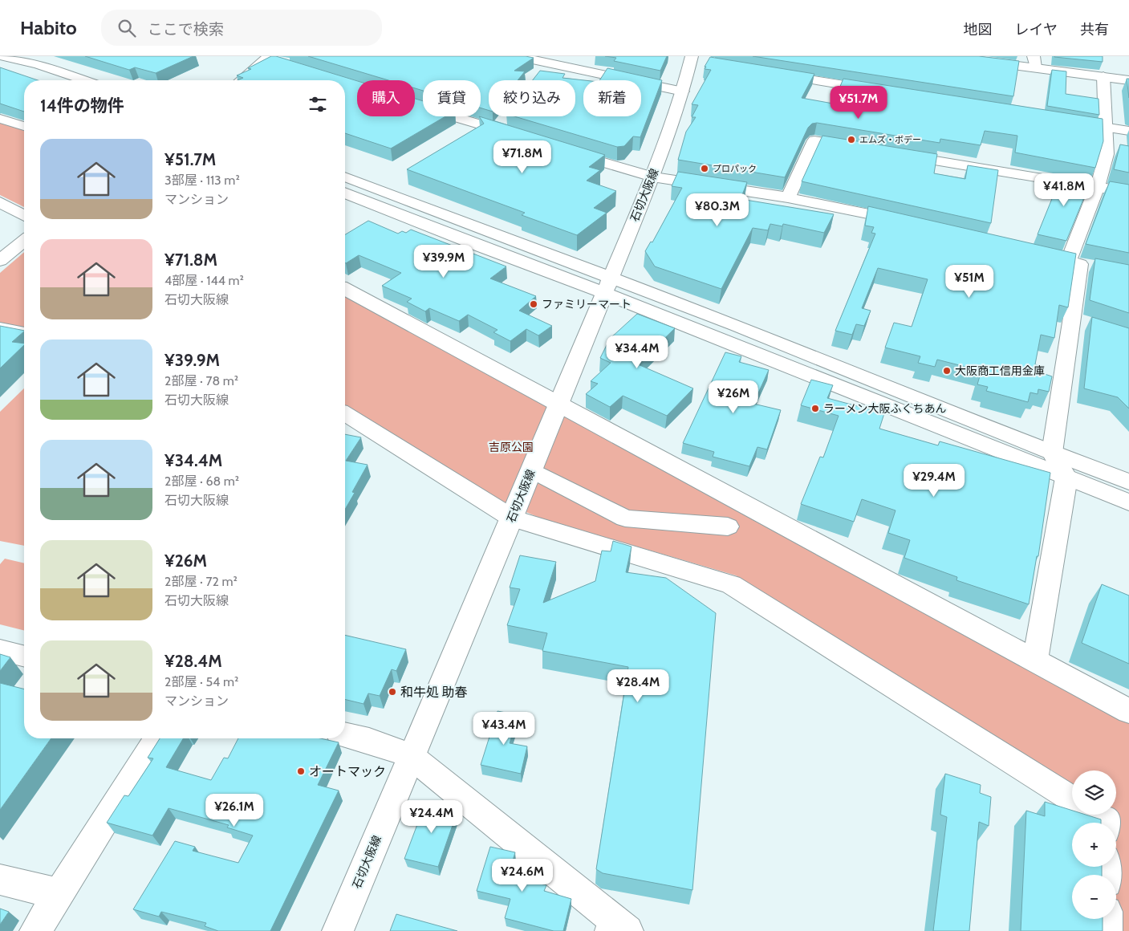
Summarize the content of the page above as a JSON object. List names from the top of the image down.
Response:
{
  "streets": {
    "street": ["石切大阪線"]
  },
  "parks": ["吉原公園"],
  "places": [
    "エムズ・ボデー",
    "プロパック",
    "ファミリーマート",
    "大阪商工信用金庫",
    "ラーメン大阪ふくちあん",
    "和牛処 助春",
    "オートマック"
  ],
  "page": {
    "header": "Habito",
    "search": "ここで検索",
    "nav": ["地図", "レイヤ", "共有"],
    "chip": [
      "購入",
      "賃貸",
      "絞り込み",
      "新着"
    ],
    "heading": "14件の物件",
    "price": [
      "¥51.7M",
      "¥71.8M",
      "¥41.8M",
      "¥80.3M",
      "¥39.9M",
      "¥51M",
      "¥34.4M",
      "¥26M",
      "¥29.4M",
      "¥28.4M",
      "¥43.4M",
      "¥26.1M",
      "¥24.4M",
      "¥24.6M"
    ],
    "list": [
      {
        "name": "¥51.7M",
        "note": "3部屋 · 113 m² · マンション"
      },
      {
        "name": "¥71.8M",
        "note": "4部屋 · 144 m² · 石切大阪線"
      },
      {
        "name": "¥39.9M",
        "note": "2部屋 · 78 m² · 石切大阪線"
      },
      {
        "name": "¥34.4M",
        "note": "2部屋 · 68 m² · 石切大阪線"
      },
      {
        "name": "¥26M",
        "note": "2部屋 · 72 m² · 石切大阪線"
      },
      {
        "name": "¥28.4M",
        "note": "2部屋 · 54 m² · マンション"
      }
    ],
    "map_buttons": ["+", "−"]
  }
}
